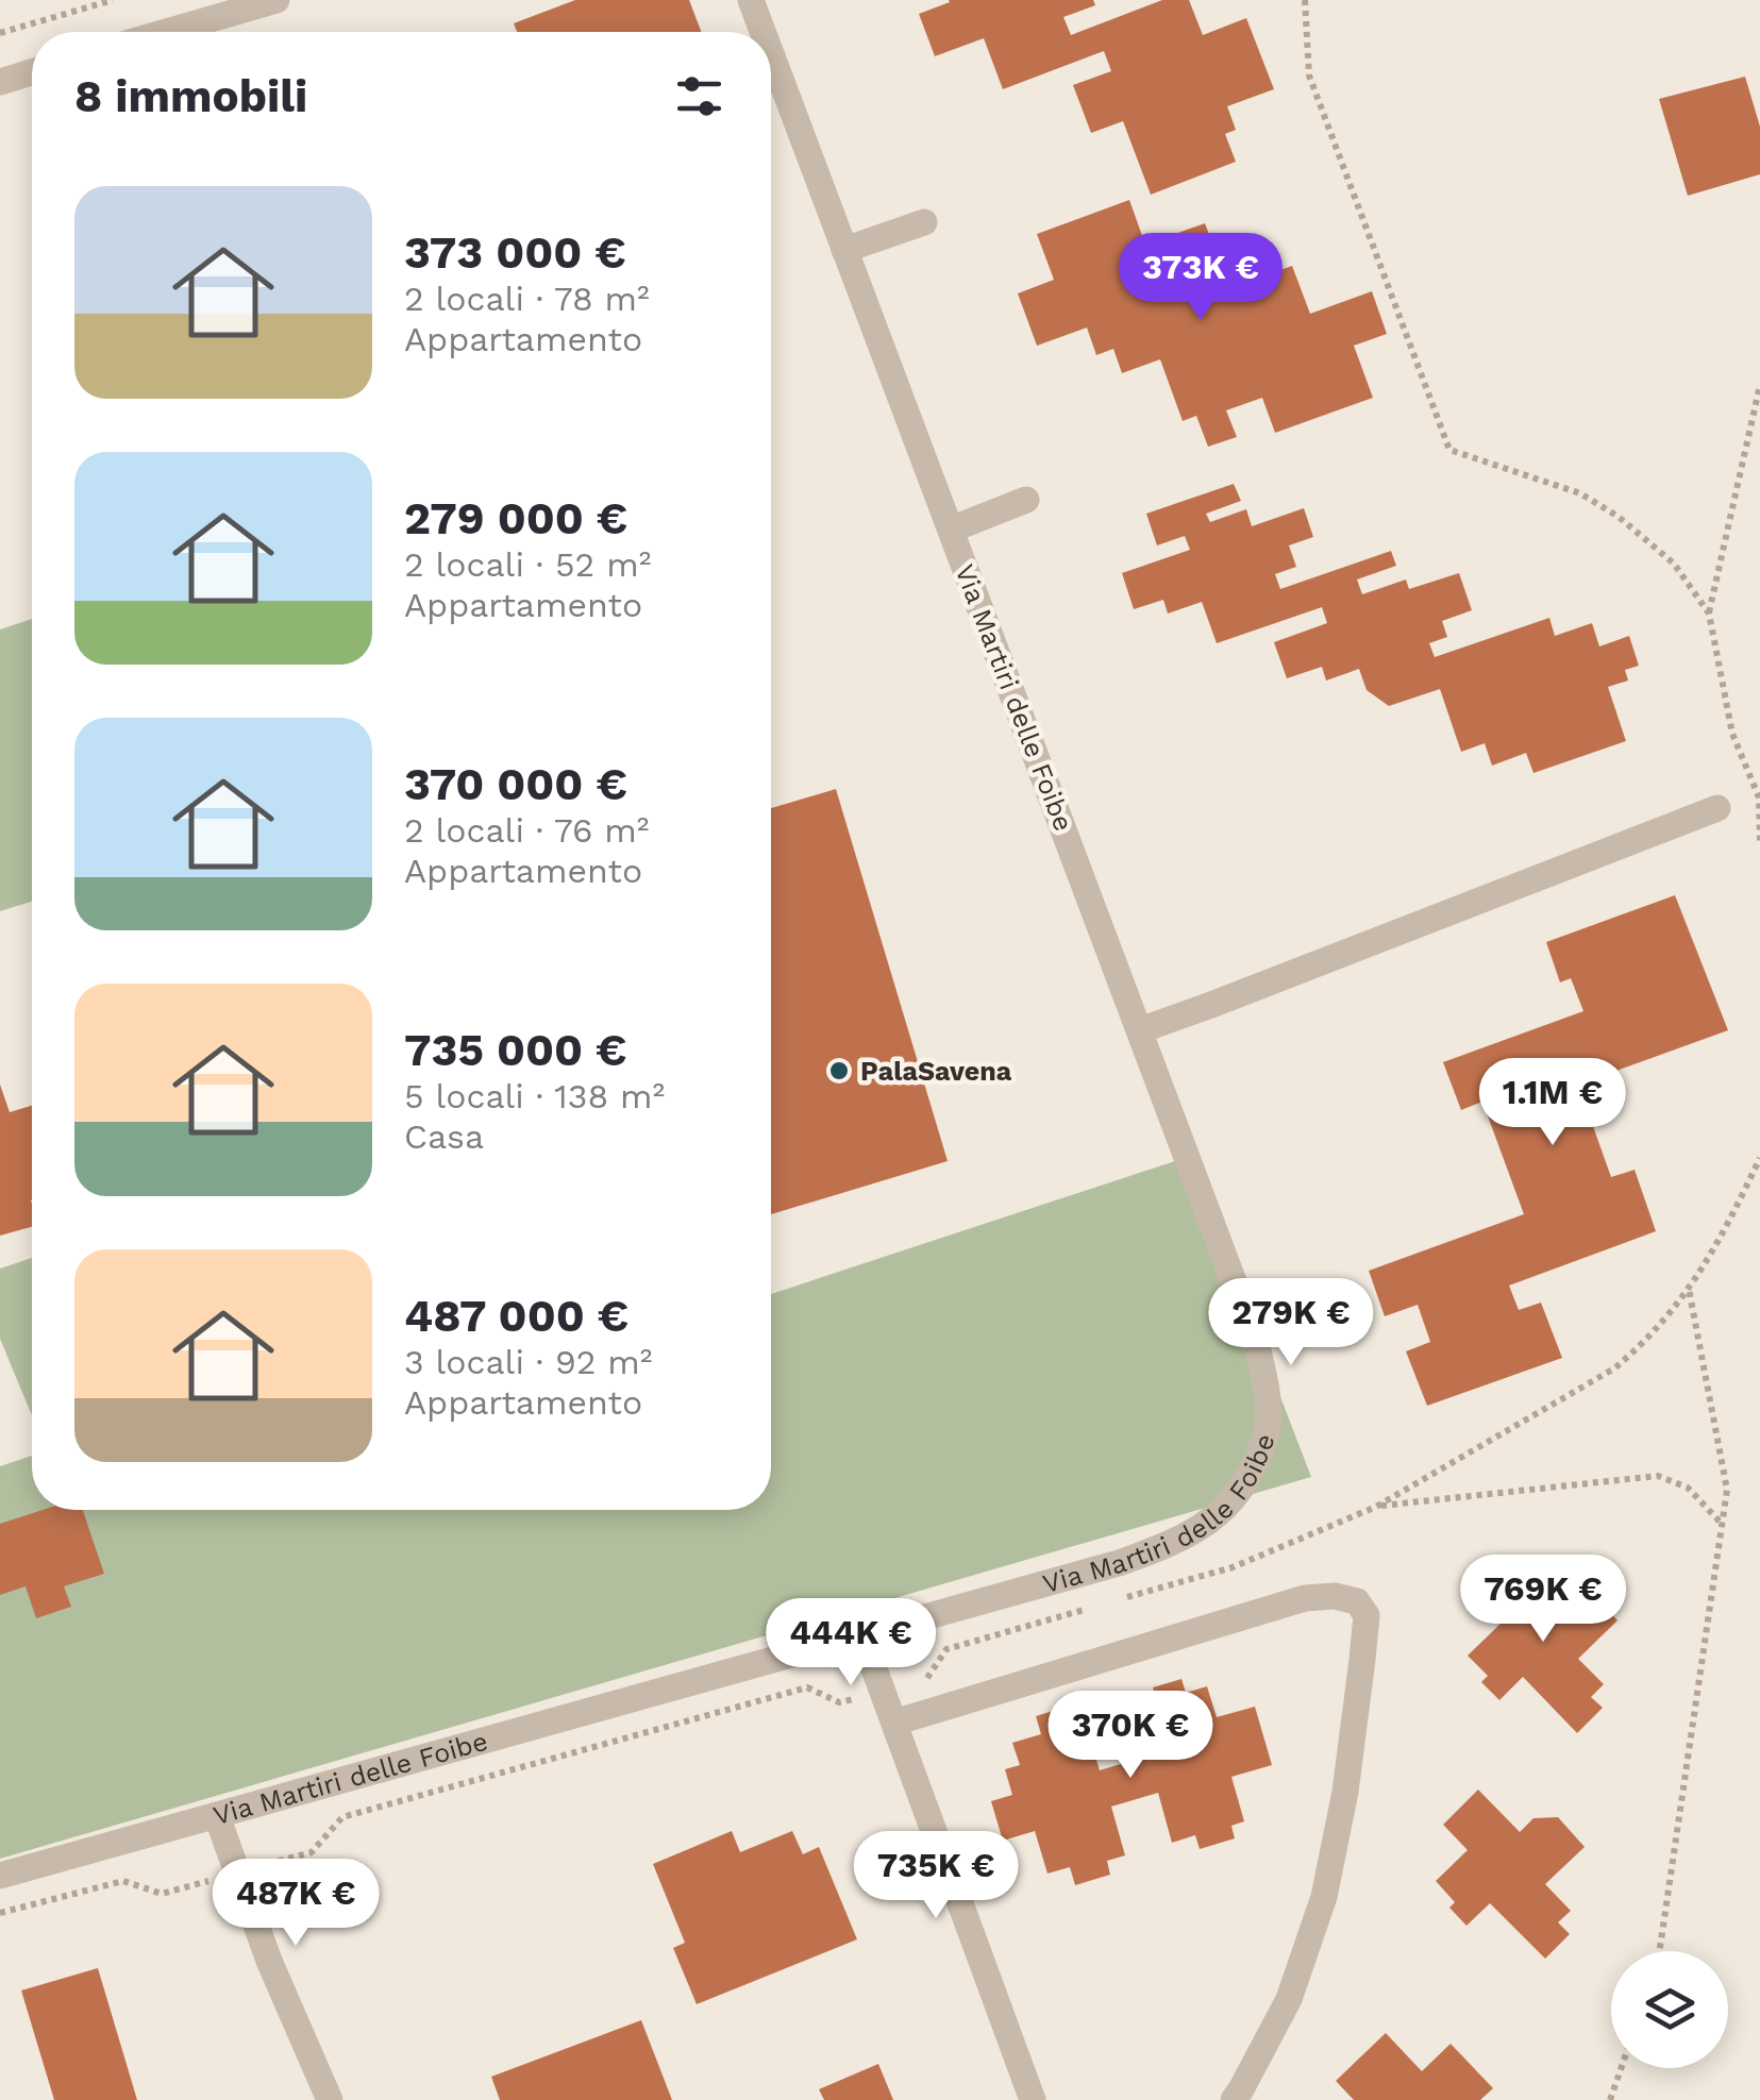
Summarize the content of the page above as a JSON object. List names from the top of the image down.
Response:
{
  "streets": {
    "street": ["Via Martiri delle Foibe"]
  },
  "places": ["PalaSavena"],
  "page": {
    "heading": "8 immobili",
    "list": [
      {
        "name": "373 000 €",
        "note": "2 locali · 78 m² · Appartamento"
      },
      {
        "name": "279 000 €",
        "note": "2 locali · 52 m² · Appartamento"
      },
      {
        "name": "370 000 €",
        "note": "2 locali · 76 m² · Appartamento"
      },
      {
        "name": "735 000 €",
        "note": "5 locali · 138 m² · Casa"
      },
      {
        "name": "487 000 €",
        "note": "3 locali · 92 m² · Appartamento"
      }
    ],
    "price": [
      "373K €",
      "1.1M €",
      "279K €",
      "769K €",
      "444K €",
      "370K €",
      "735K €",
      "487K €"
    ]
  }
}
